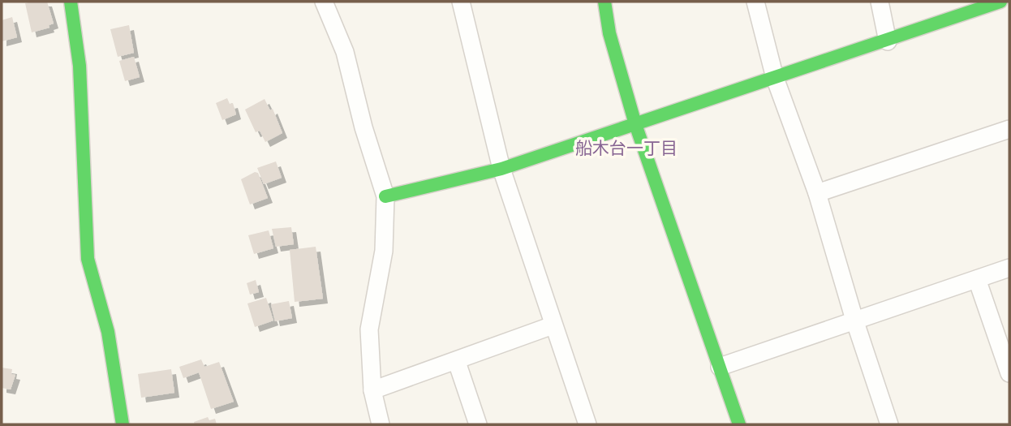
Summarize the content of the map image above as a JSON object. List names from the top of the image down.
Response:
{
  "districts": ["船木台一丁目"]
}
